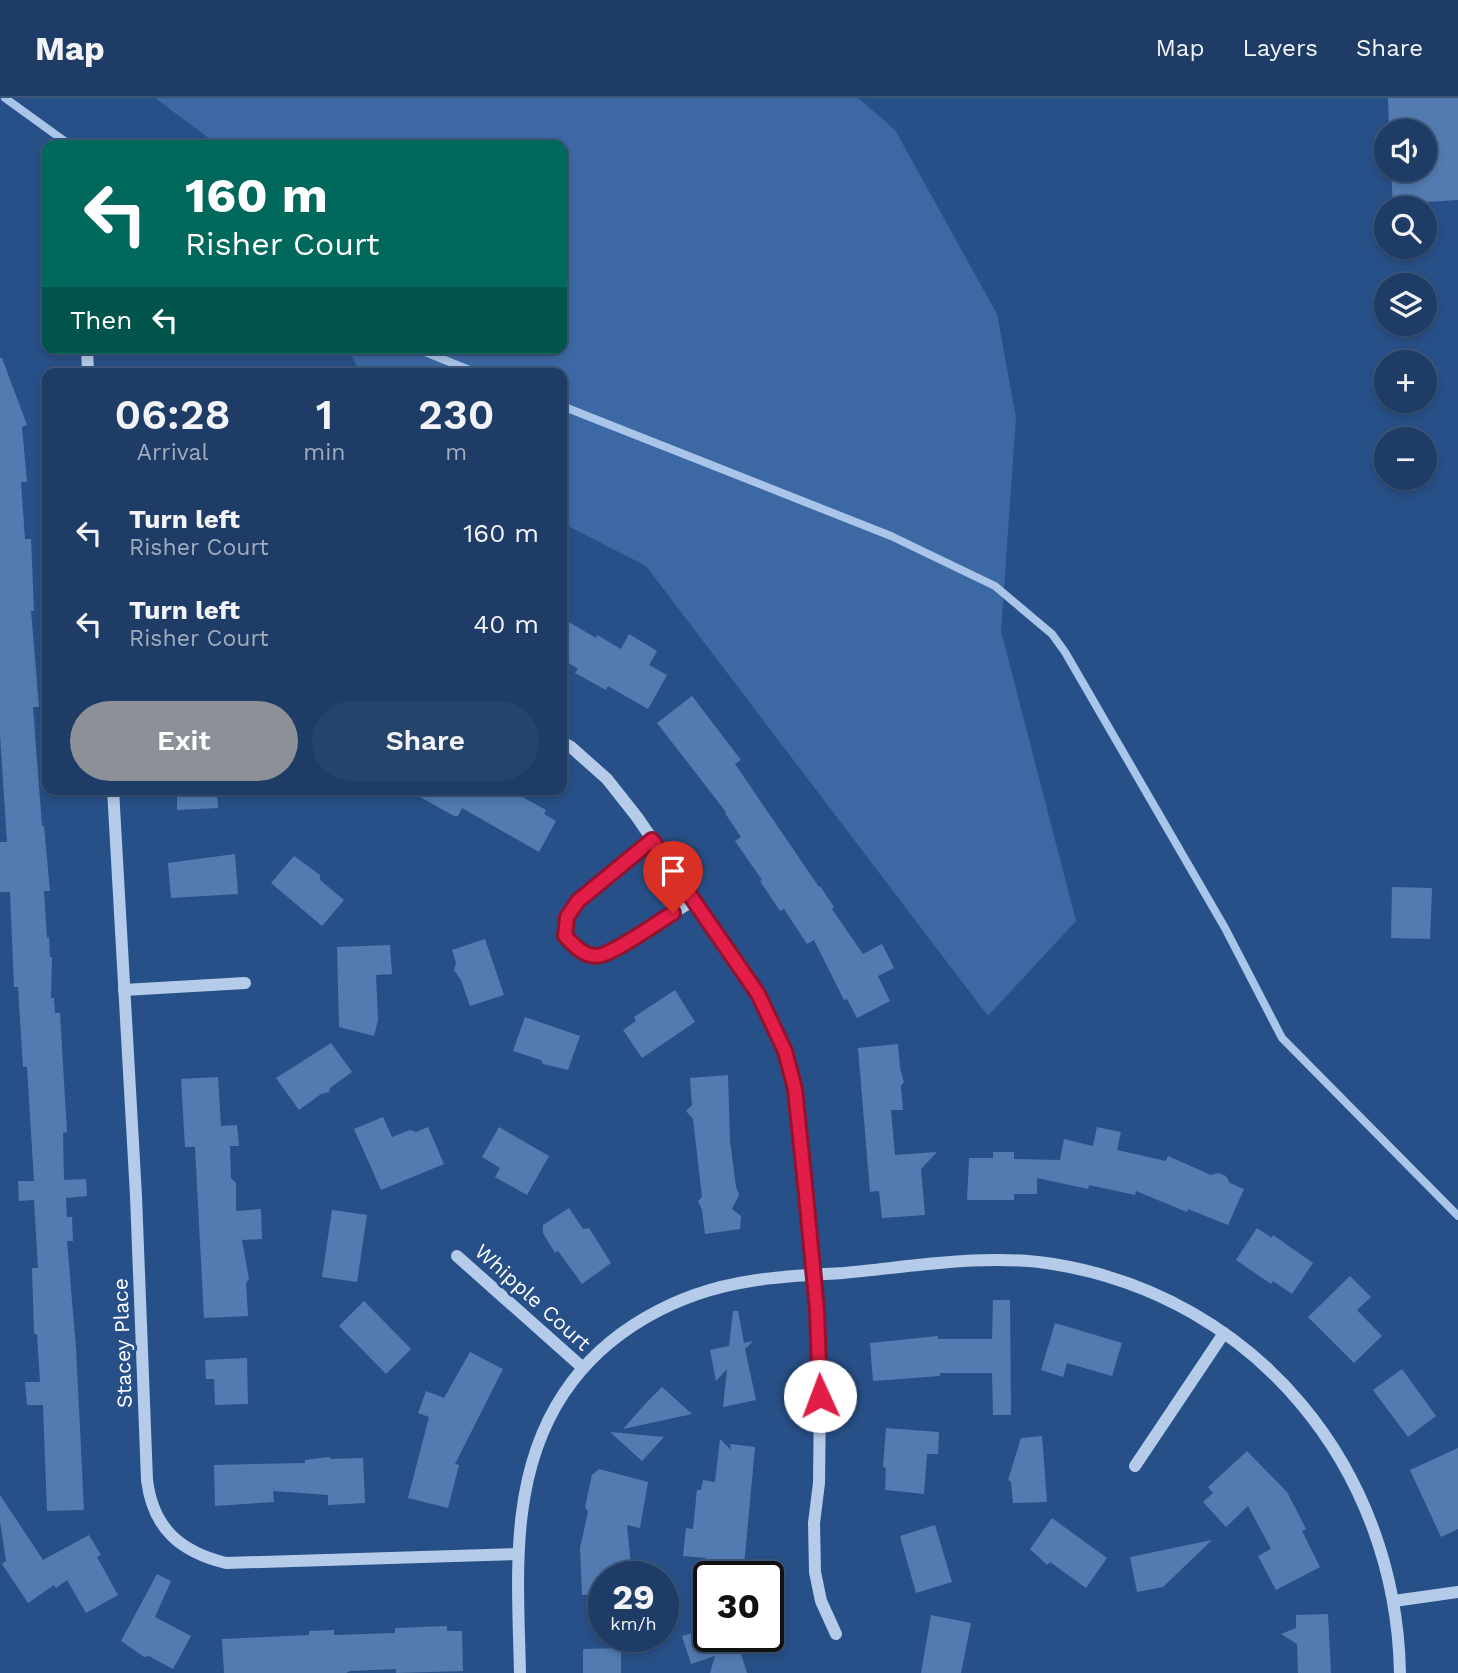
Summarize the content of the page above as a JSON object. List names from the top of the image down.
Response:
{
  "streets": {
    "street": ["Whipple Court", "Stacey Place"]
  },
  "page": {
    "header": "Map",
    "nav": ["Map", "Layers", "Share"],
    "map_buttons": ["+", "−"],
    "turn": ["160 m", "Risher Court"],
    "then": "Then",
    "eta": [
      "06:28",
      "Arrival",
      "1",
      "min",
      "230",
      "m"
    ],
    "list": [
      {
        "name": "Turn left",
        "note": "Risher Court",
        "value": "160 m"
      },
      {
        "name": "Turn left",
        "note": "Risher Court",
        "value": "40 m"
      }
    ],
    "buttons": ["Exit", "Share"],
    "speed": "29 km/h",
    "limit": "30"
  }
}
